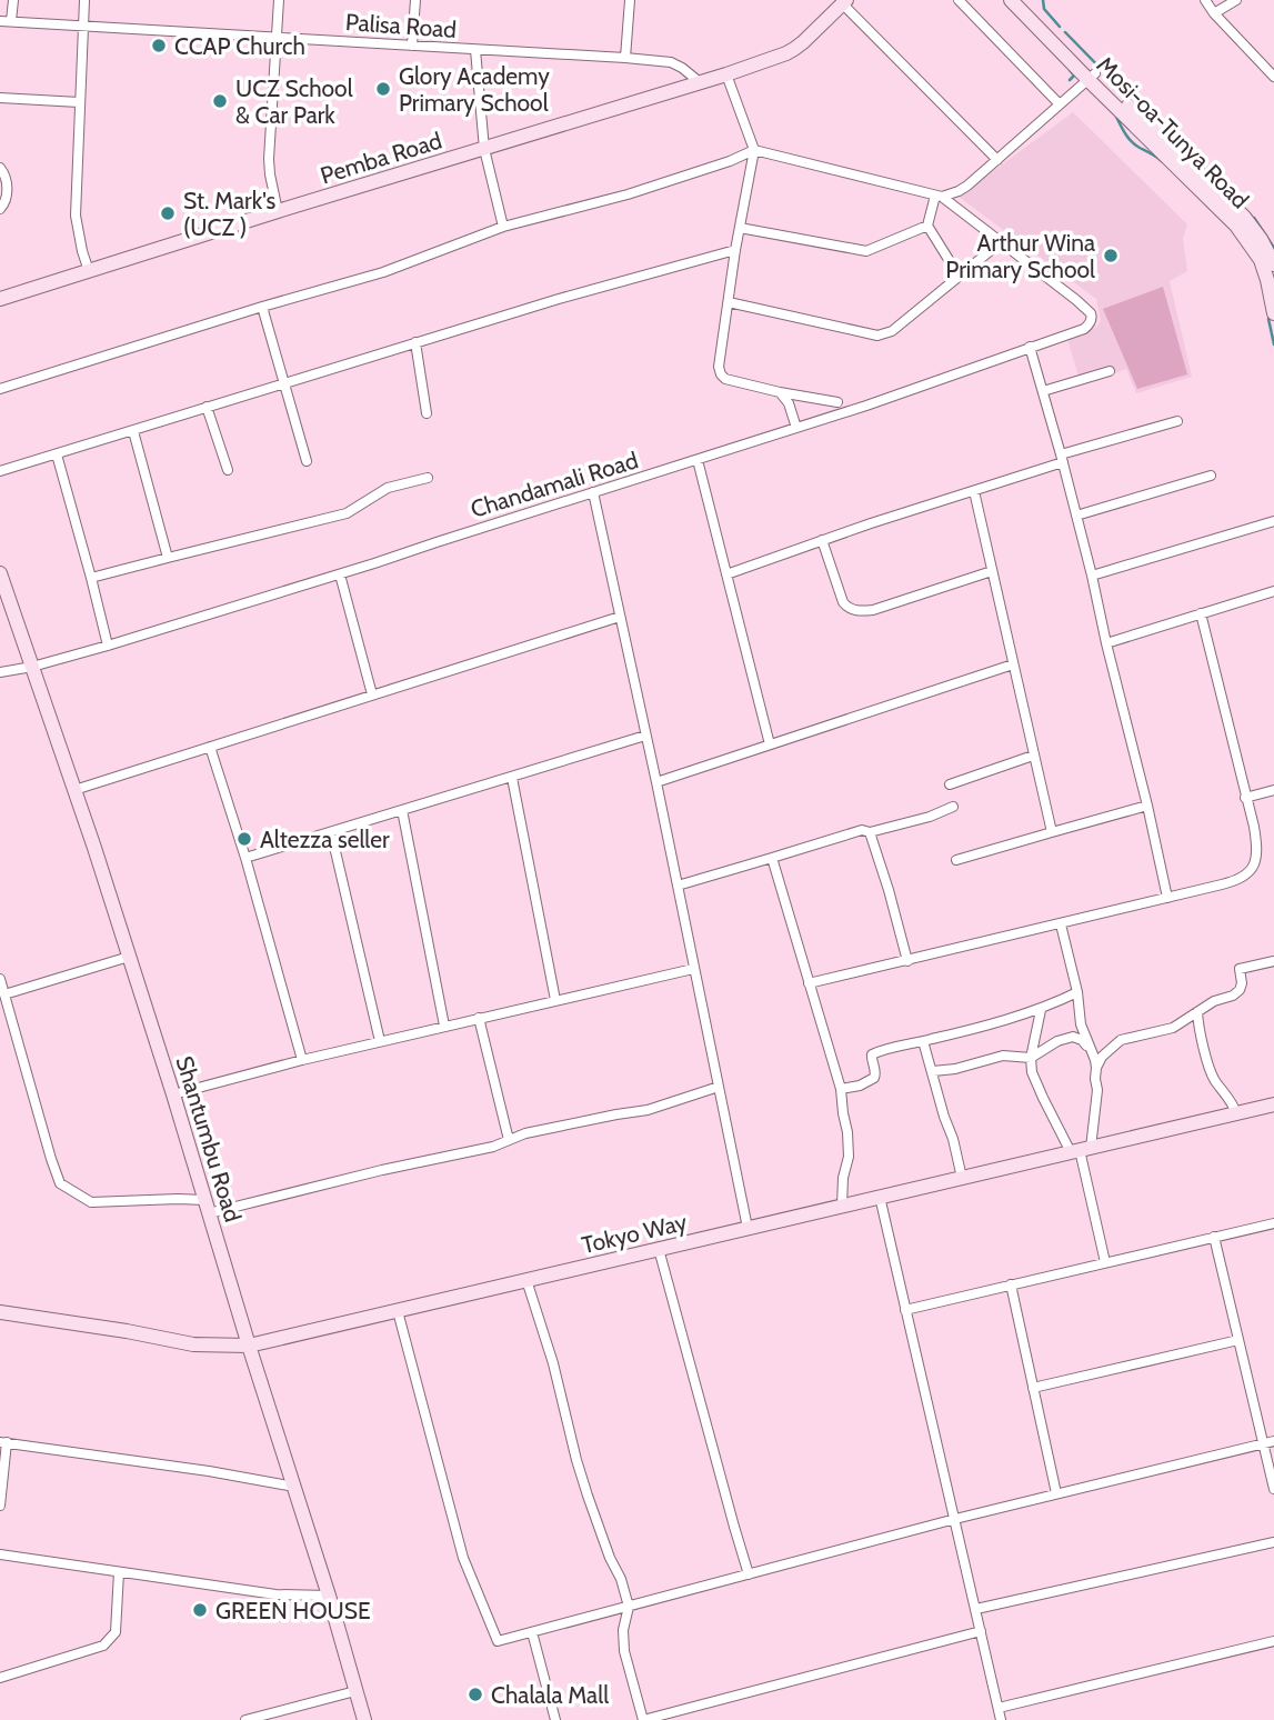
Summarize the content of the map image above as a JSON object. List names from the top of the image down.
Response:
{
  "streets": {
    "street": [
      "Palisa Road",
      "Mosi-oa-Tunya Road",
      "Pemba Road",
      "Chandamali Road",
      "Shantumbu Road",
      "Tokyo Way"
    ]
  },
  "crossings": [
    ["Palisa Road", "Pemba Road"],
    ["Chandamali Road", "Shantumbu Road"],
    ["Shantumbu Road", "Tokyo Way"]
  ],
  "places": [
    "CCAP Church",
    "Glory Academy Primary School",
    "UCZ School & Car Park",
    "St. Mark's (UCZ )",
    "Arthur Wina Primary School",
    "Altezza seller",
    "GREEN HOUSE",
    "Chalala Mall"
  ]
}
